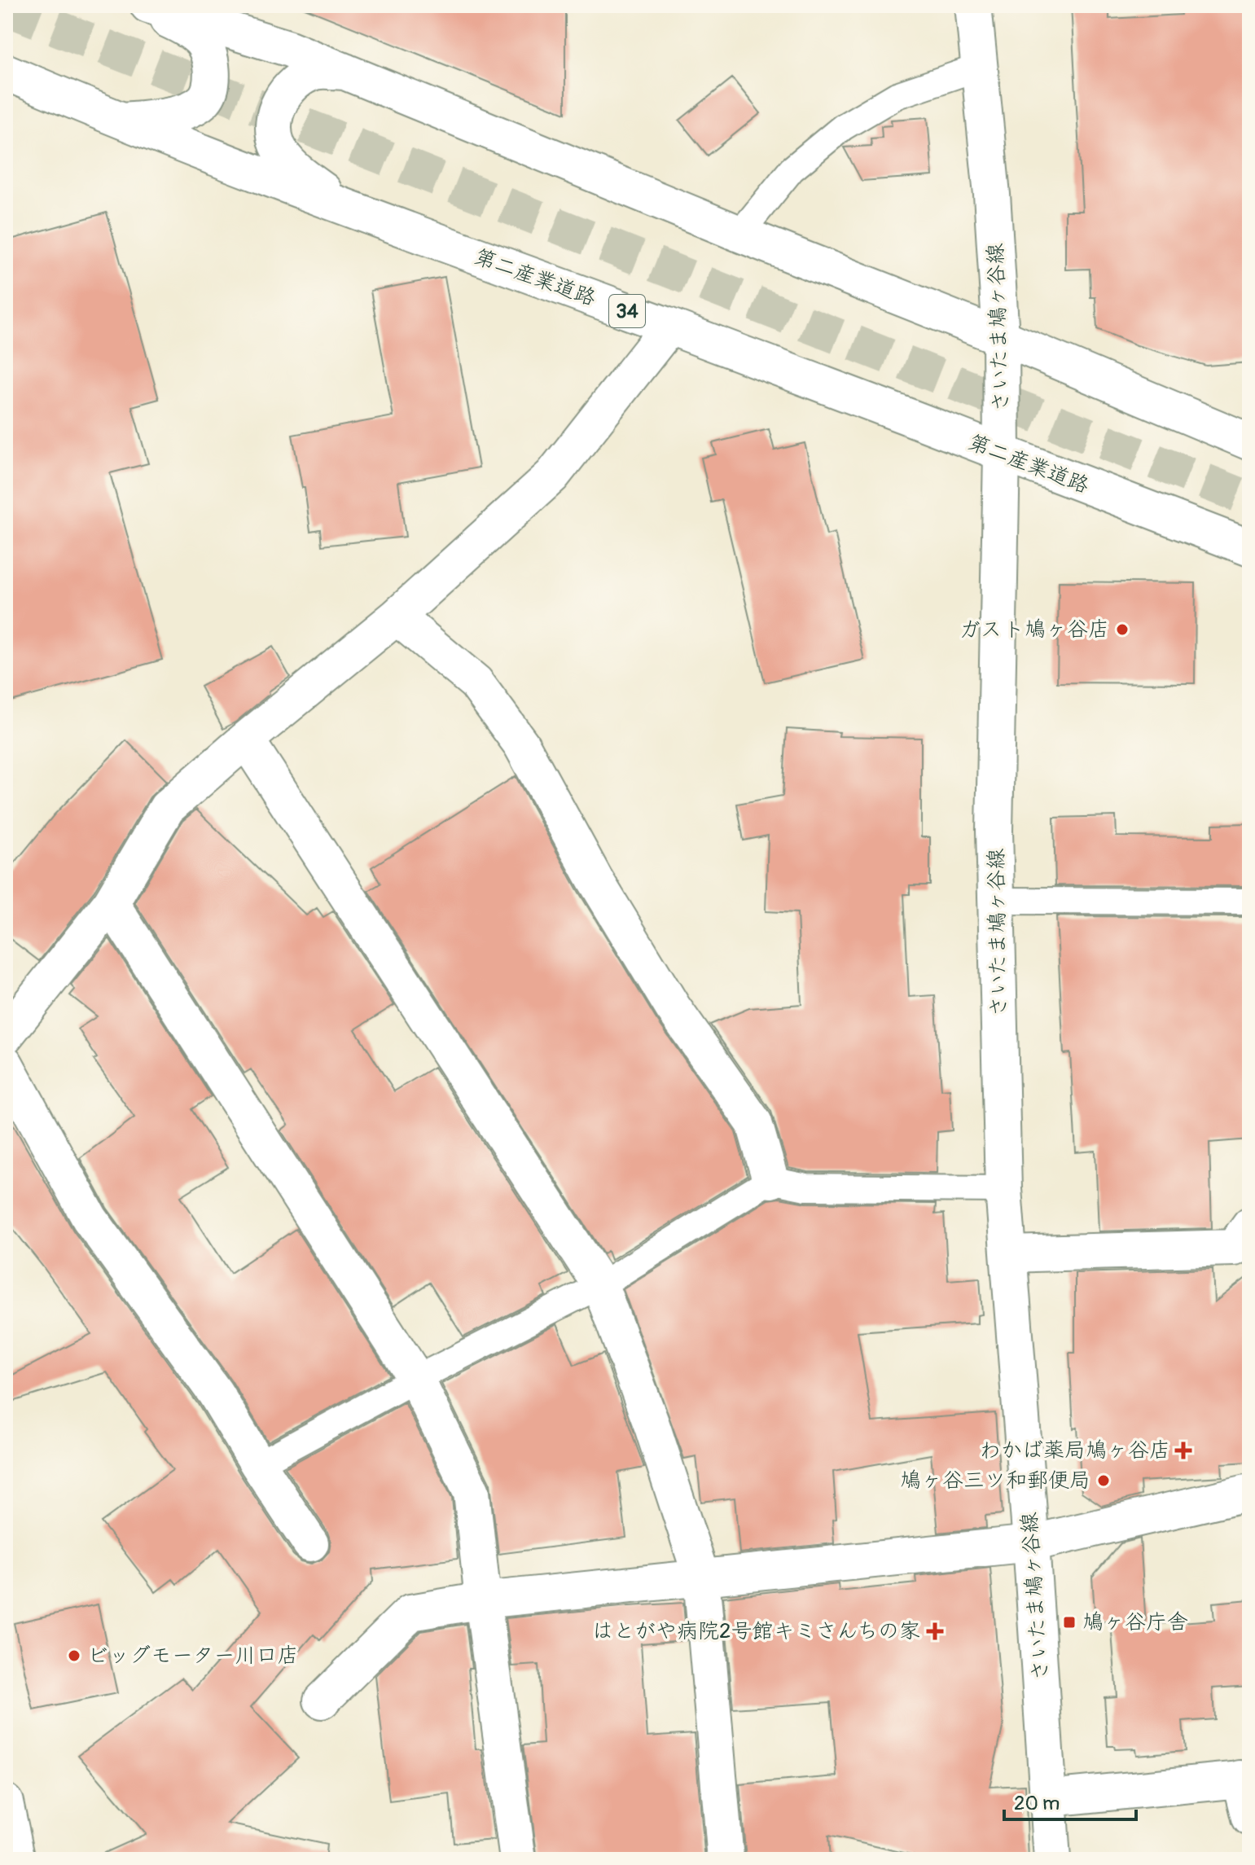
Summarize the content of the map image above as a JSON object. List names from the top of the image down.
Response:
{
  "streets": {
    "main road": ["第二産業道路", "34", "さいたま鳩ヶ谷線"]
  },
  "crossings": [
    ["第二産業道路", "さいたま鳩ヶ谷線"]
  ],
  "places": {
    "other": ["ガスト鳩ヶ谷店", "鳩ヶ谷三ツ和郵便局", "ビッグモーター川口店"],
    "health": ["わかば薬局鳩ヶ谷店", "はとがや病院2号館キミさんちの家"],
    "transit": ["鳩ヶ谷庁舎"]
  },
  "scale_bar": "20 m"
}
